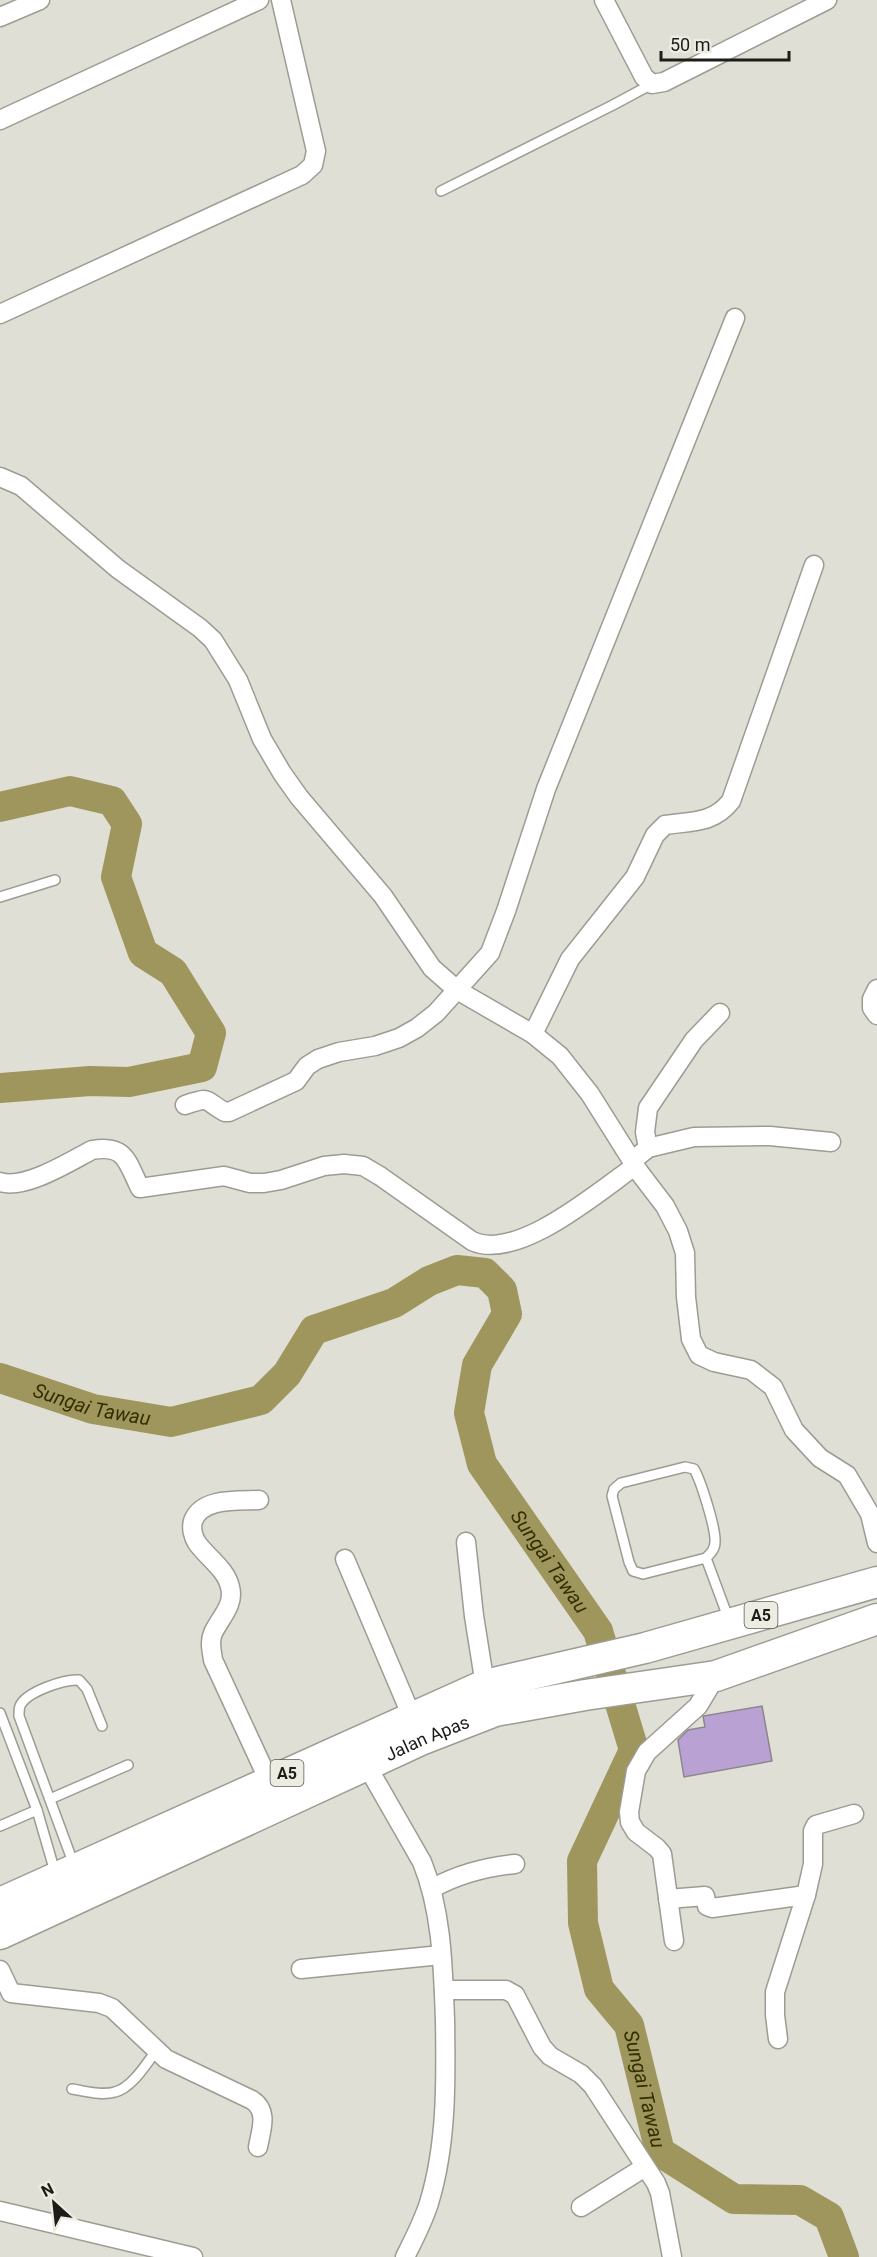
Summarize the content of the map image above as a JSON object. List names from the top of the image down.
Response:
{
  "streets": {
    "highway": ["A5", "Jalan Apas"]
  },
  "water": ["Sungai Tawau"],
  "scale_bar": "50 m",
  "north": "top left"
}
